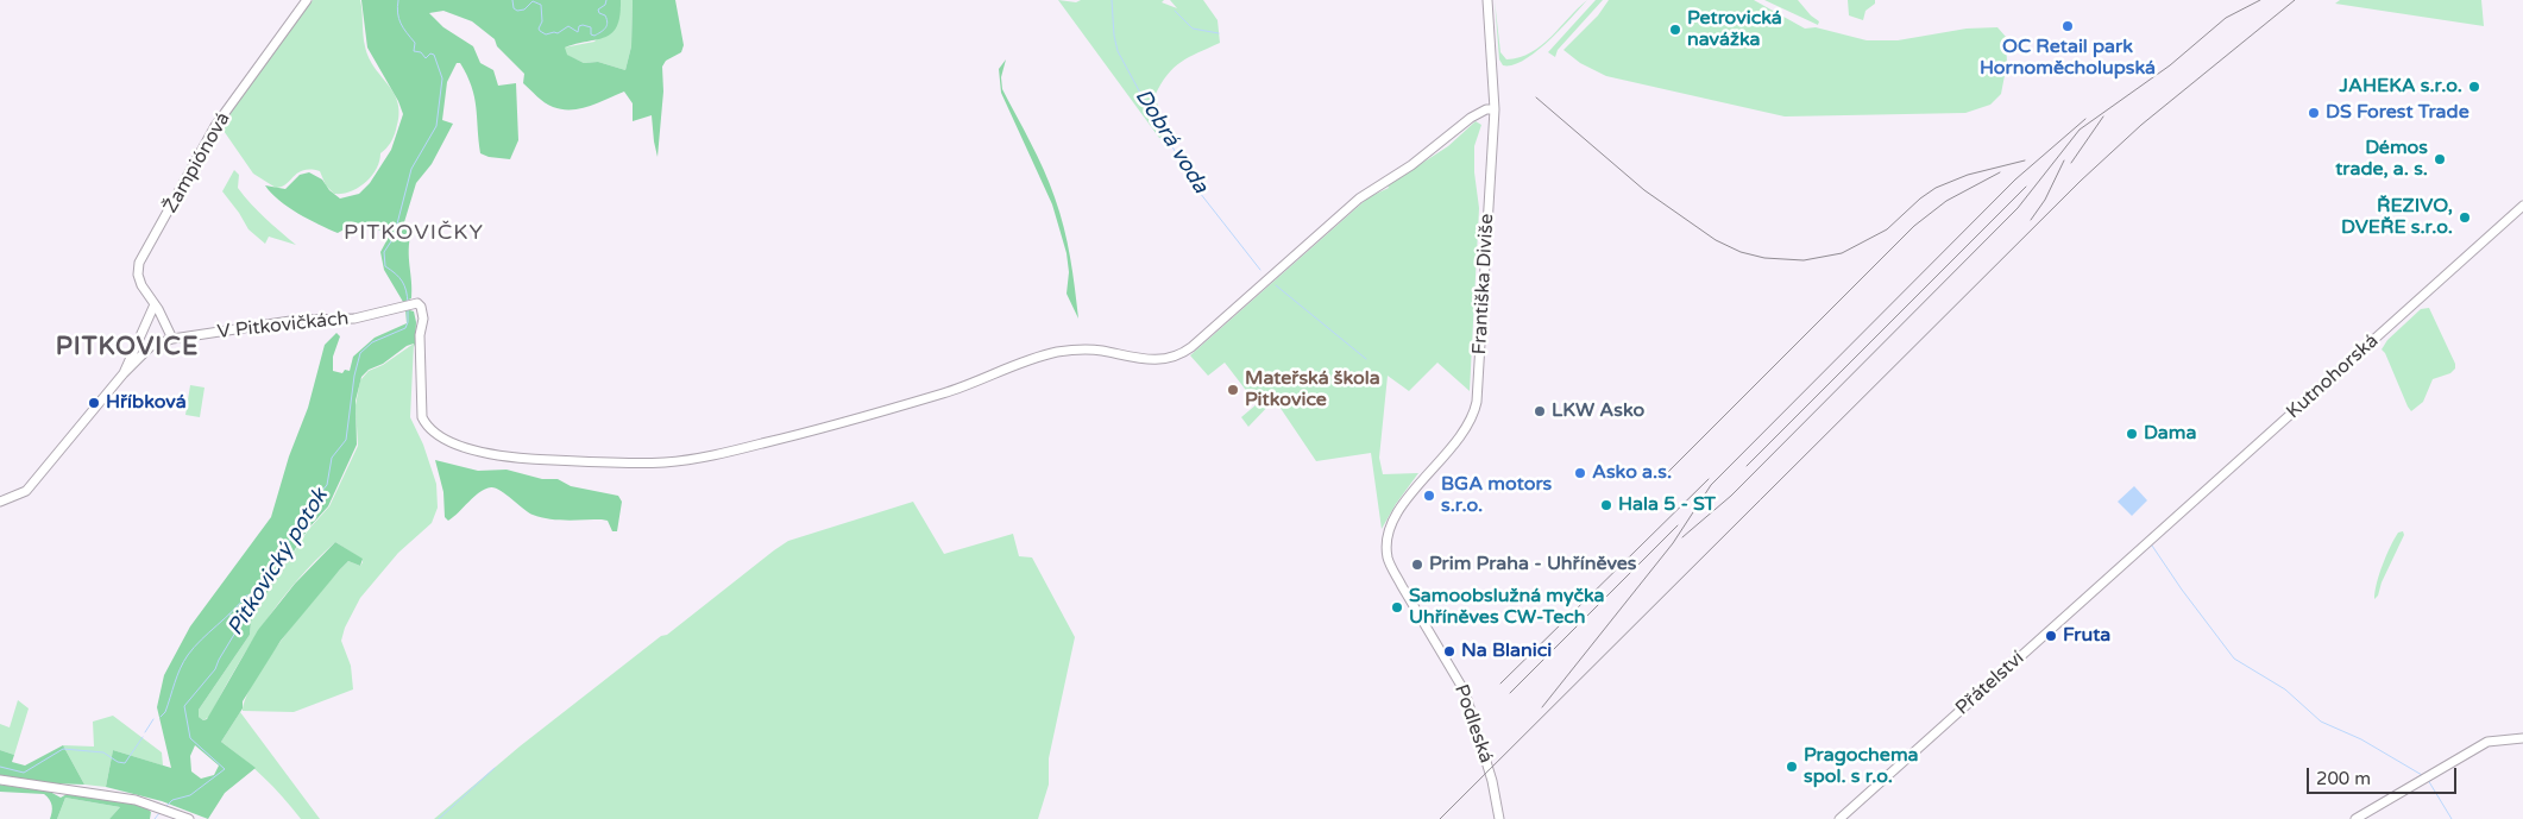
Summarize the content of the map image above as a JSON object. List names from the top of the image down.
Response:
{
  "streets": {
    "street": [
      "Žampiónová",
      "Františka Diviše",
      "V Pitkovičkách",
      "Kutnohorská",
      "Přátelství",
      "Podleská"
    ]
  },
  "crossings": [
    ["Žampiónová", "V Pitkovičkách"],
    ["Františka Diviše", "V Pitkovičkách"],
    ["Františka Diviše", "Podleská"],
    ["Kutnohorská", "Přátelství"]
  ],
  "districts": ["PITKOVIČKY", "PITKOVICE"],
  "water": ["Dobrá voda", "Pitkovický potok"],
  "places": [
    "OC Retail park Hornoměcholupská",
    "Petrovická navážka",
    "JAHEKA s.r.o.",
    "DS Forest Trade",
    "Démos trade, a. s.",
    "ŘEZIVO, DVEŘE s.r.o.",
    "Mateřská škola Pitkovice",
    "Hříbková",
    "LKW Asko",
    "Dama",
    "Asko a.s.",
    "BGA motors s.r.o.",
    "Hala 5 - ST",
    "Prim Praha - Uhříněves",
    "Samoobslužná myčka Uhříněves CW-Tech",
    "Fruta",
    "Na Blanici",
    "Pragochema spol. s r.o."
  ],
  "scale_bar": "200 m"
}
